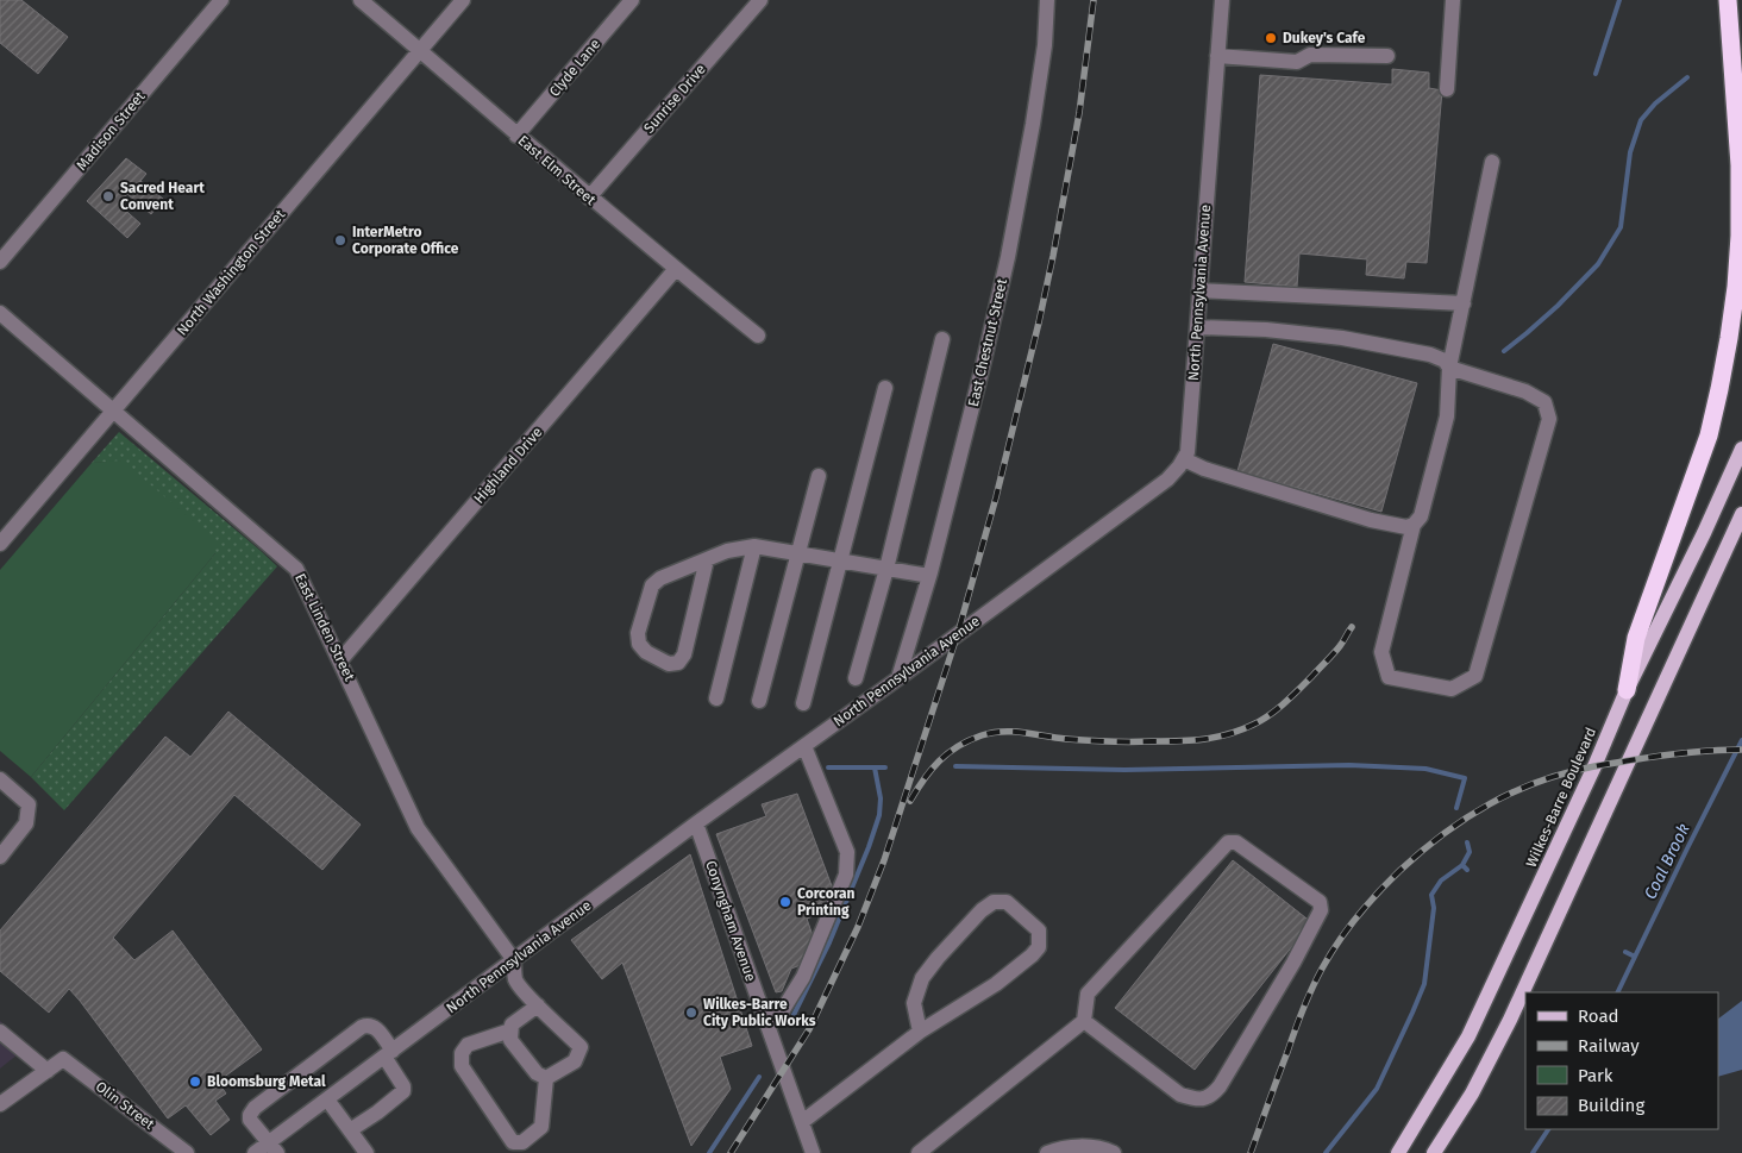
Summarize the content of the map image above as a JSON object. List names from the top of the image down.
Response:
{
  "streets": {
    "main road": ["Wilkes-Barre Boulevard"],
    "street": [
      "Clyde Lane",
      "Sunrise Drive",
      "Madison Street",
      "East Elm Street",
      "North Washington Street",
      "North Pennsylvania Avenue",
      "East Chestnut Street",
      "Highland Drive",
      "East Linden Street",
      "Conyngham Avenue",
      "Olin Street"
    ]
  },
  "crossings": [
    ["Clyde Lane", "East Elm Street"],
    ["Sunrise Drive", "East Elm Street"],
    ["East Elm Street", "North Washington Street"],
    ["East Elm Street", "Highland Drive"],
    ["North Washington Street", "East Linden Street"],
    ["North Pennsylvania Avenue", "East Chestnut Street"],
    ["North Pennsylvania Avenue", "East Linden Street"],
    ["North Pennsylvania Avenue", "Conyngham Avenue"],
    ["Highland Drive", "East Linden Street"]
  ],
  "water": ["Coal Brook"],
  "places": [
    "Dukey's Cafe",
    "Sacred Heart Convent",
    "InterMetro Corporate Office",
    "Corcoran Printing",
    "Wilkes-Barre City Public Works",
    "Bloomsburg Metal"
  ],
  "legend": [
    "Road",
    "Railway",
    "Park",
    "Building"
  ]
}
